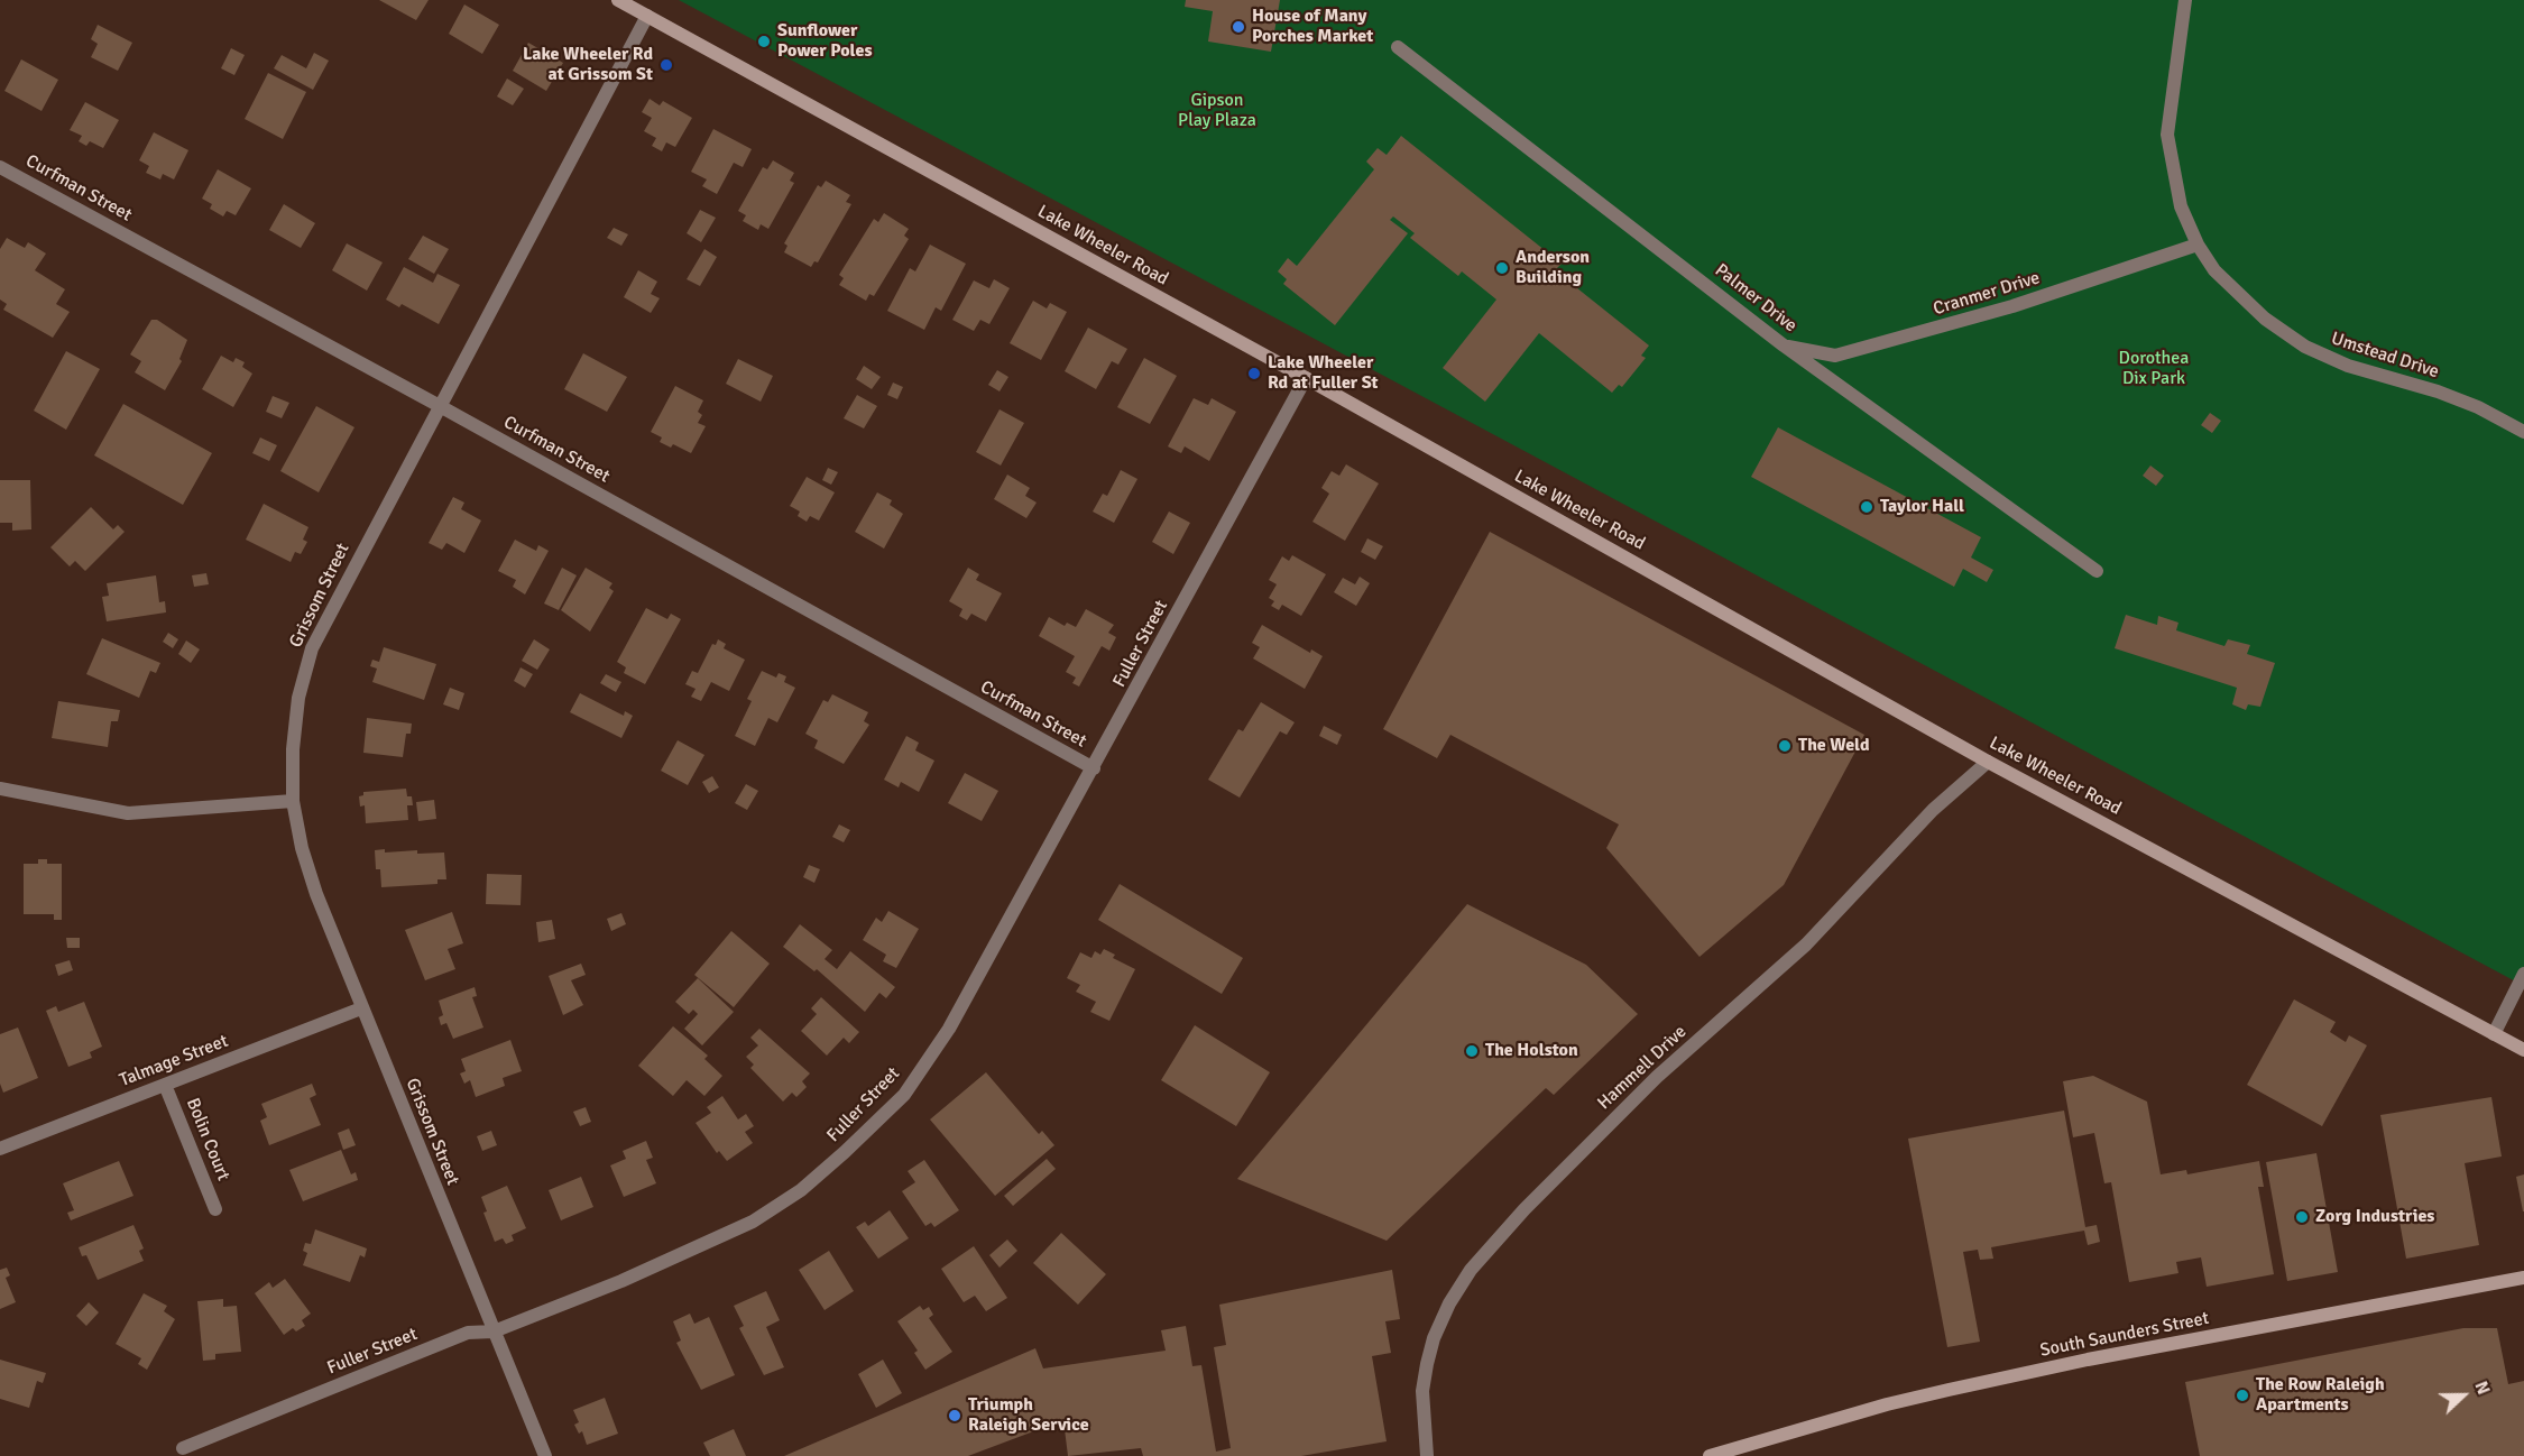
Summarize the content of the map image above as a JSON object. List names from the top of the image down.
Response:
{
  "streets": {
    "main road": ["Lake Wheeler Road", "South Saunders Street"],
    "street": [
      "Curfman Street",
      "Cranmer Drive",
      "Palmer Drive",
      "Umstead Drive",
      "Grissom Street",
      "Fuller Street",
      "Talmage Street",
      "Hammell Drive",
      "Bolin Court"
    ]
  },
  "crossings": [
    ["Curfman Street", "Grissom Street"],
    ["Curfman Street", "Fuller Street"],
    ["Lake Wheeler Road", "Grissom Street"],
    ["Lake Wheeler Road", "Fuller Street"],
    ["Lake Wheeler Road", "Hammell Drive"],
    ["Cranmer Drive", "Palmer Drive"],
    ["Cranmer Drive", "Umstead Drive"],
    ["Grissom Street", "Fuller Street"],
    ["Grissom Street", "Talmage Street"],
    ["Talmage Street", "Bolin Court"]
  ],
  "parks": ["Gipson Play Plaza", "Dorothea Dix Park"],
  "places": [
    "House of Many Porches Market",
    "Sunflower Power Poles",
    "Lake Wheeler Rd at Grissom St",
    "Anderson Building",
    "Lake Wheeler Rd at Fuller St",
    "Taylor Hall",
    "The Weld",
    "The Holston",
    "Zorg Industries",
    "The Row Raleigh Apartments",
    "Triumph Raleigh Service"
  ],
  "north": "right"
}
